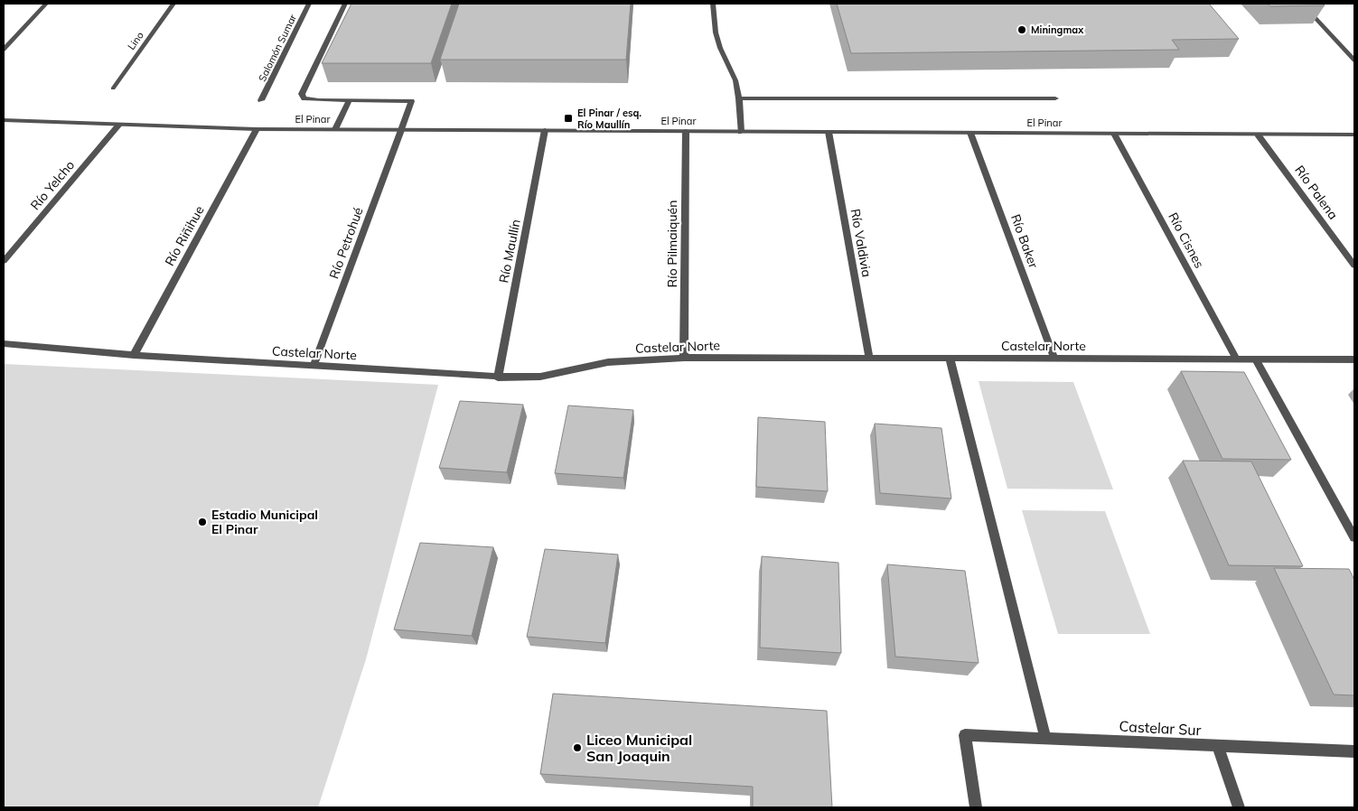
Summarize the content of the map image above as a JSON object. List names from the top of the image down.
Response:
{
  "streets": {
    "street": [
      "Lino",
      "Salomón Sumar",
      "El Pinar",
      "Río Yelcho",
      "Río Palena",
      "Río Riñihue",
      "Río Cisnes",
      "Río Baker",
      "Río Petrohué",
      "Río Valdivia",
      "Río Pilmaiquén",
      "Río Maullín",
      "Castelar Norte",
      "Castelar Sur"
    ]
  },
  "crossings": [
    ["El Pinar", "Río Yelcho"],
    ["El Pinar", "Río Palena"],
    ["El Pinar", "Río Riñihue"],
    ["El Pinar", "Río Cisnes"],
    ["El Pinar", "Río Baker"],
    ["El Pinar", "Río Petrohué"],
    ["El Pinar", "Río Valdivia"],
    ["El Pinar", "Río Pilmaiquén"],
    ["El Pinar", "Río Maullín"],
    ["Río Riñihue", "Castelar Norte"],
    ["Río Cisnes", "Castelar Norte"],
    ["Río Baker", "Castelar Norte"],
    ["Río Petrohué", "Castelar Norte"],
    ["Río Valdivia", "Castelar Norte"],
    ["Río Pilmaiquén", "Castelar Norte"],
    ["Río Maullín", "Castelar Norte"]
  ],
  "places": {
    "other": ["Miningmax", "Estadio Municipal El Pinar", "Liceo Municipal San Joaquin"],
    "transit": ["El Pinar / esq. Río Maullín"]
  }
}
